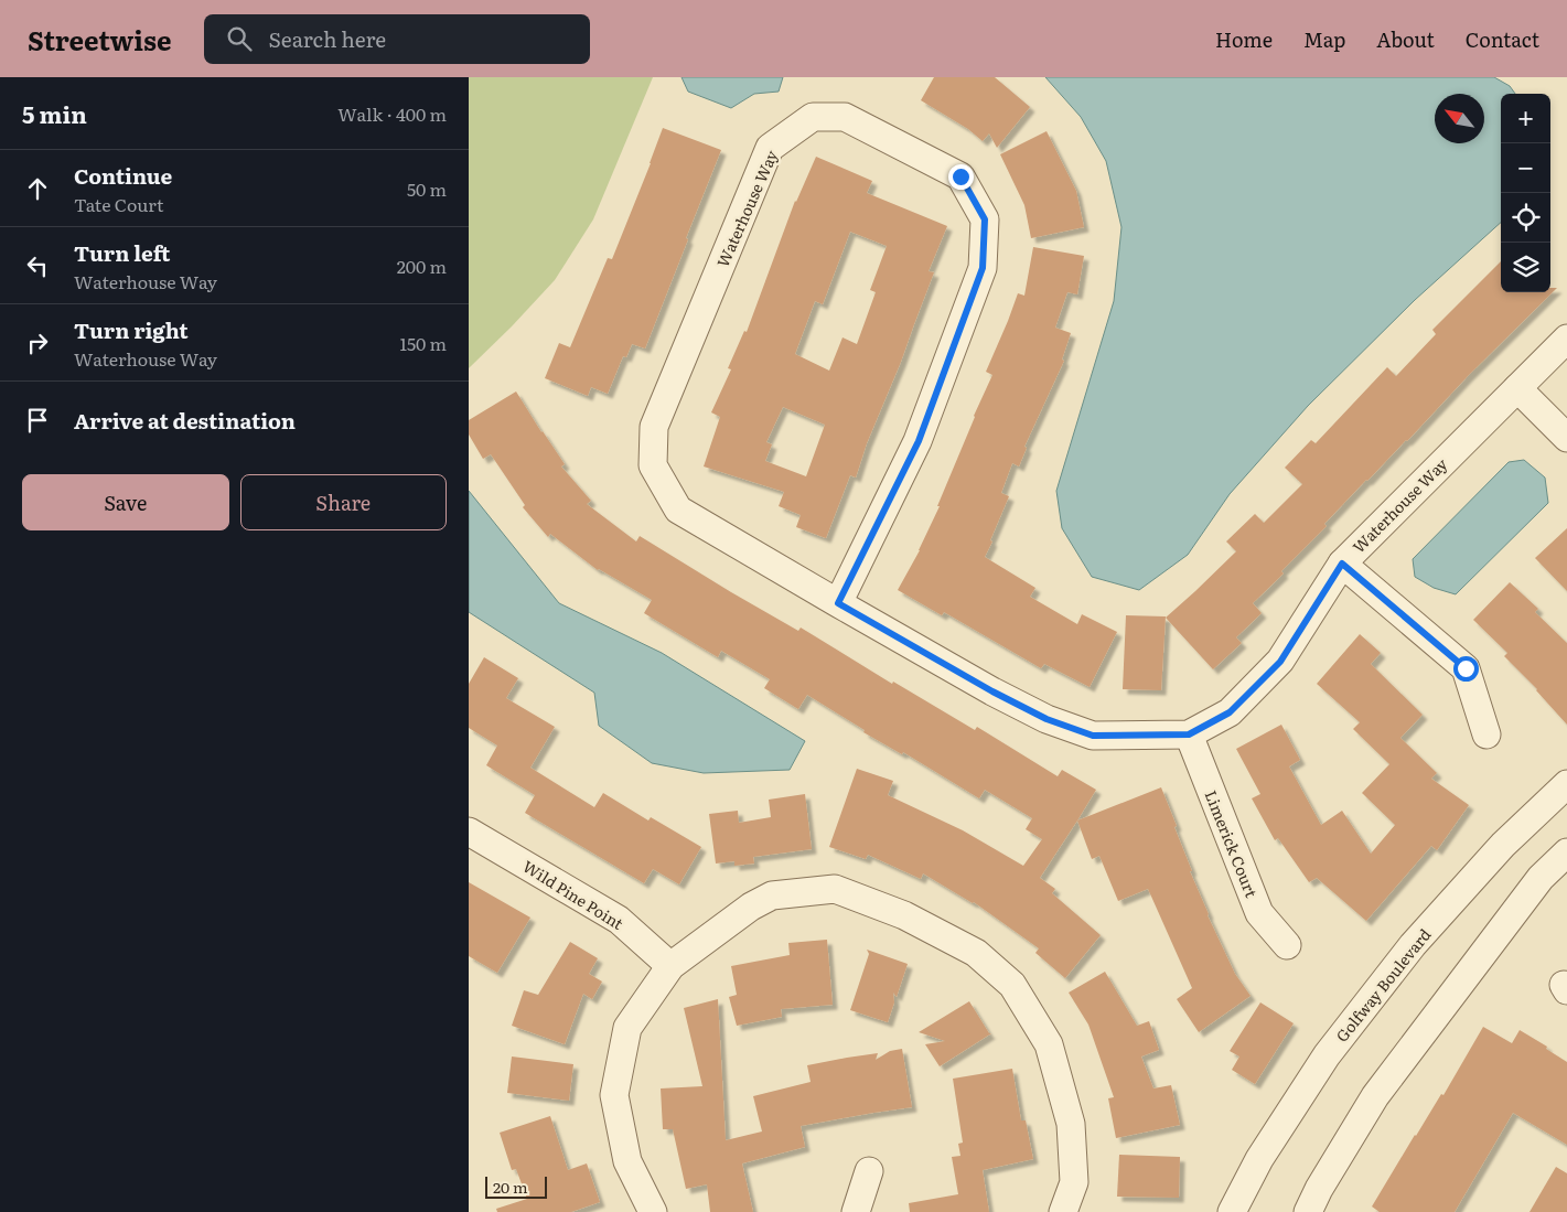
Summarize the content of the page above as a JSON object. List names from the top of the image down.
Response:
{
  "streets": {
    "street": [
      "Waterhouse Way",
      "Limerick Court",
      "Wild Pine Point",
      "Golfway Boulevard"
    ]
  },
  "crossings": [
    ["Waterhouse Way", "Limerick Court"]
  ],
  "scale_bar": "20 m",
  "north": "top left",
  "page": {
    "header": "Streetwise",
    "search": "Search here",
    "nav": [
      "Home",
      "Map",
      "About",
      "Contact"
    ],
    "heading": ["5 min", "Walk · 400 m"],
    "map_buttons": ["+", "−"],
    "list": [
      ["Continue", "Tate Court", "50 m"],
      ["Turn left", "Waterhouse Way", "200 m"],
      ["Turn right", "Waterhouse Way", "150 m"],
      "Arrive at destination"
    ],
    "buttons": ["Save", "Share"],
    "scale": "20 m"
  }
}
